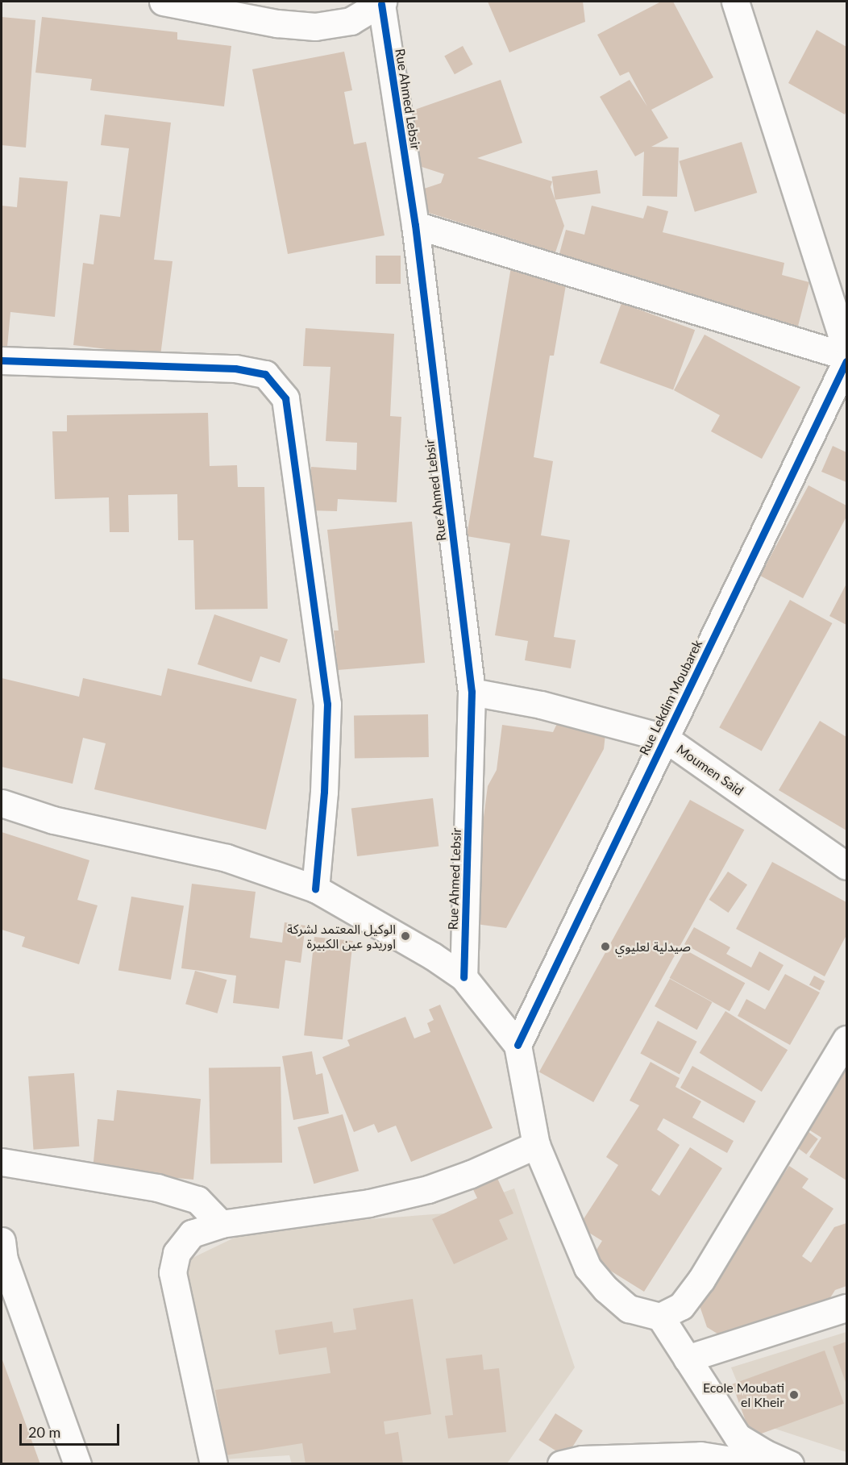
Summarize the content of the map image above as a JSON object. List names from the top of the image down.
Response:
{
  "streets": {
    "street": ["Rue Ahmed Lebsir", "Rue Lekdim Moubarek", "Moumen Said"]
  },
  "crossings": [
    ["Rue Ahmed Lebsir", "Moumen Said"],
    ["Rue Lekdim Moubarek", "Moumen Said"]
  ],
  "places": ["الوكيل المعتمد لشركة اوريدو عين الكبيرة", "صيدلية لعليوي", "Ecole Moubati el Kheir"],
  "scale_bar": "20 m"
}
